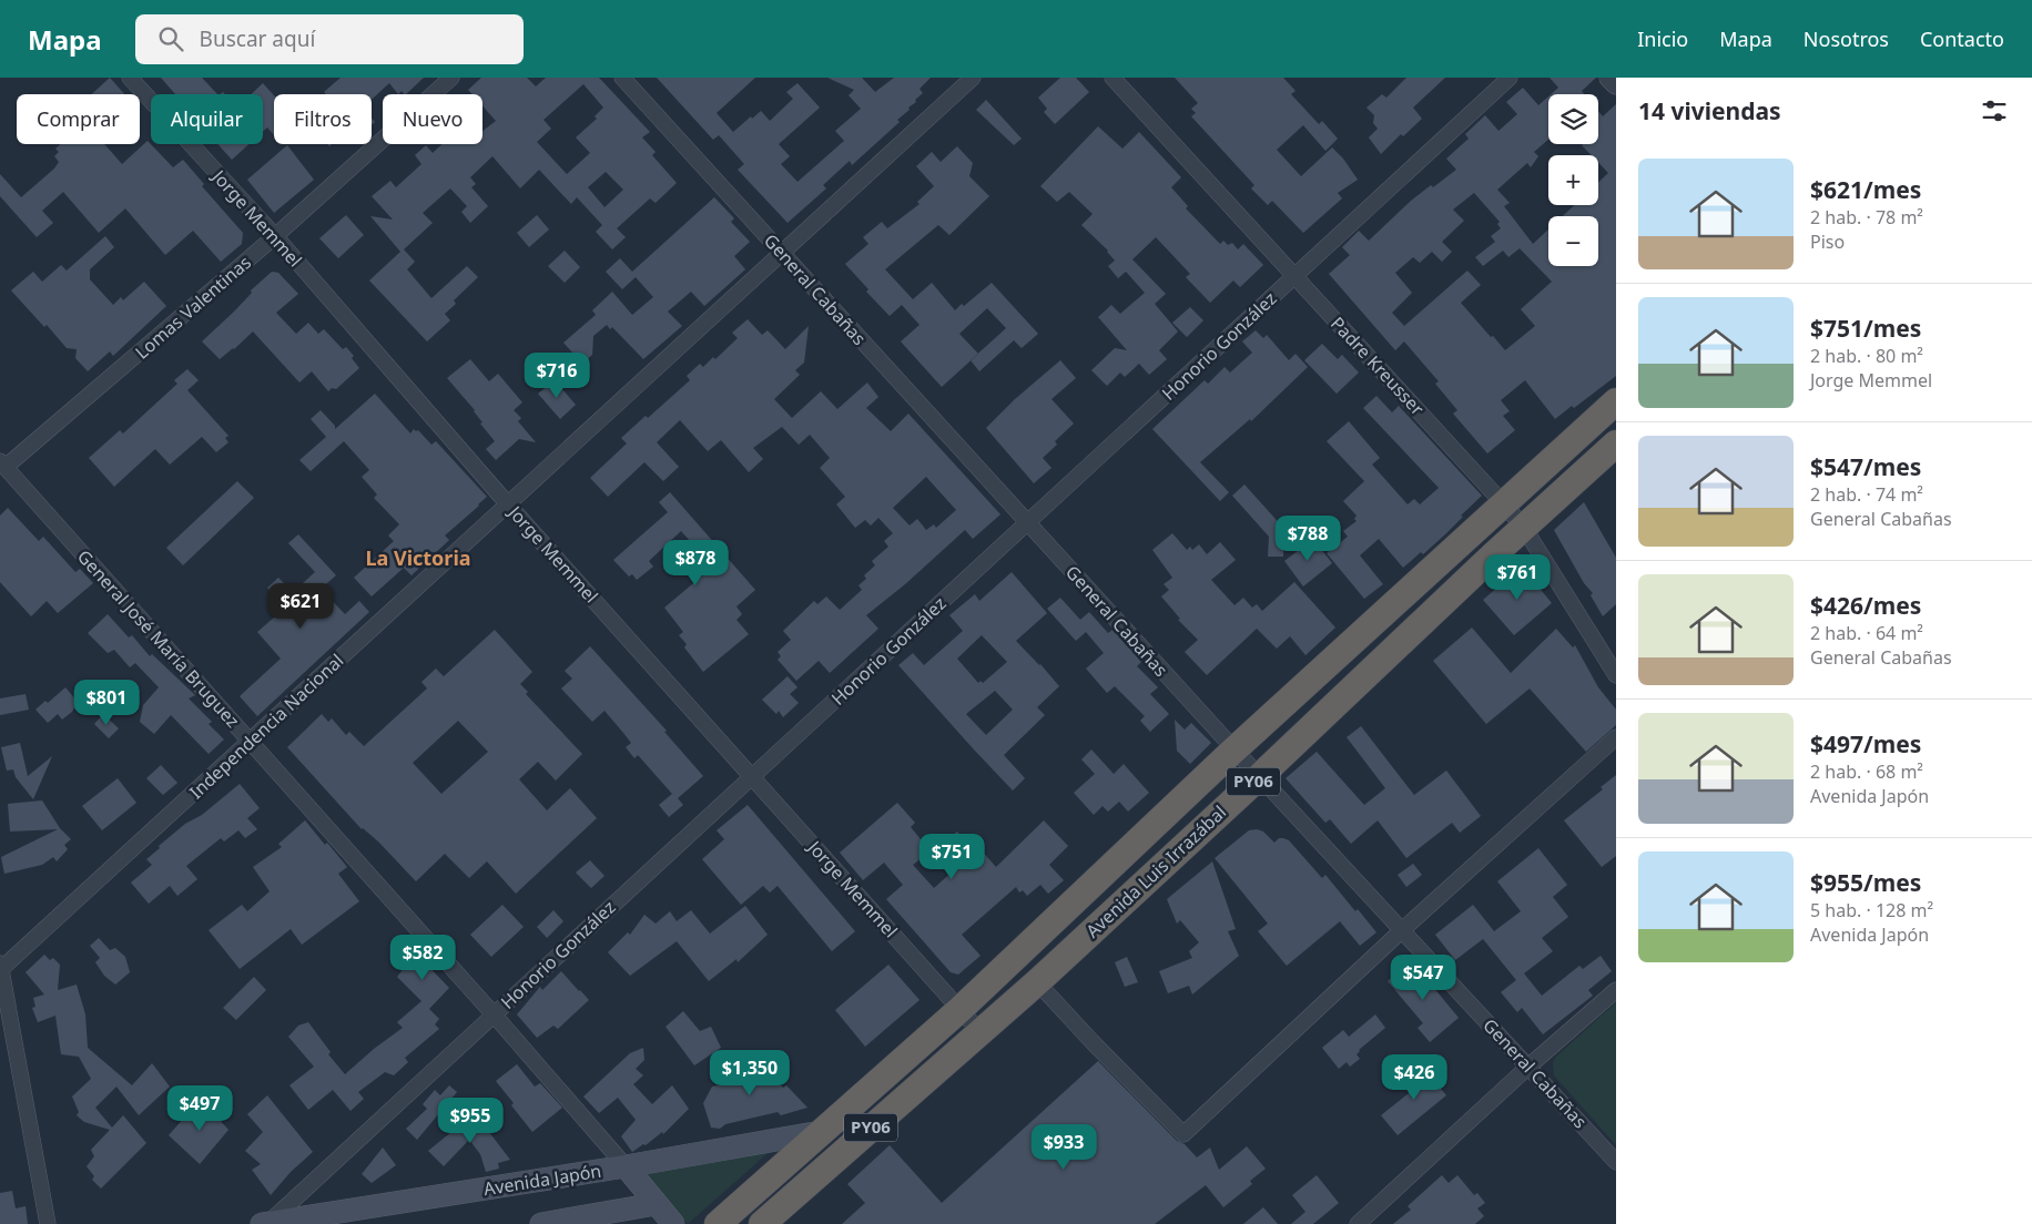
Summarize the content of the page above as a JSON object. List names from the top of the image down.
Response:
{
  "streets": {
    "highway": ["PY06", "Avenida Luis Irrazábal"],
    "main road": ["Avenida Japón"],
    "street": [
      "Jorge Memmel",
      "General Cabañas",
      "Lomas Valentinas",
      "Honorio González",
      "Padre Kreusser",
      "General José María Bruguez",
      "Independencia Nacional"
    ]
  },
  "crossings": [
    ["Jorge Memmel", "Lomas Valentinas"],
    ["Jorge Memmel", "Honorio González"],
    ["Jorge Memmel", "Independencia Nacional"],
    ["Jorge Memmel", "Avenida Luis Irrazábal"],
    ["General Cabañas", "Honorio González"],
    ["General Cabañas", "Independencia Nacional"],
    ["General Cabañas", "PY06"],
    ["General Cabañas", "Avenida Luis Irrazábal"],
    ["Lomas Valentinas", "General José María Bruguez"],
    ["Honorio González", "Padre Kreusser"],
    ["Honorio González", "General José María Bruguez"],
    ["Honorio González", "Avenida Japón"],
    ["Padre Kreusser", "PY06"],
    ["Padre Kreusser", "Avenida Luis Irrazábal"],
    ["General José María Bruguez", "Independencia Nacional"],
    ["General José María Bruguez", "Avenida Japón"],
    ["PY06", "Avenida Luis Irrazábal"],
    ["Avenida Luis Irrazábal", "Avenida Japón"]
  ],
  "districts": ["La Victoria"],
  "page": {
    "header": "Mapa",
    "search": "Buscar aquí",
    "nav": [
      "Inicio",
      "Mapa",
      "Nosotros",
      "Contacto"
    ],
    "heading": "14 viviendas",
    "map_buttons": ["+", "−"],
    "chip": [
      "Comprar",
      "Alquilar",
      "Filtros",
      "Nuevo"
    ],
    "list": [
      {
        "name": "$621/mes",
        "note": "2 hab. · 78 m² · Piso"
      },
      {
        "name": "$751/mes",
        "note": "2 hab. · 80 m² · Jorge Memmel"
      },
      {
        "name": "$547/mes",
        "note": "2 hab. · 74 m² · General Cabañas"
      },
      {
        "name": "$426/mes",
        "note": "2 hab. · 64 m² · General Cabañas"
      },
      {
        "name": "$497/mes",
        "note": "2 hab. · 68 m² · Avenida Japón"
      },
      {
        "name": "$955/mes",
        "note": "5 hab. · 128 m² · Avenida Japón"
      }
    ],
    "price": [
      "$716",
      "$788",
      "$878",
      "$761",
      "$621",
      "$801",
      "$751",
      "$582",
      "$547",
      "$1,350",
      "$426",
      "$497",
      "$955",
      "$933"
    ]
  }
}
